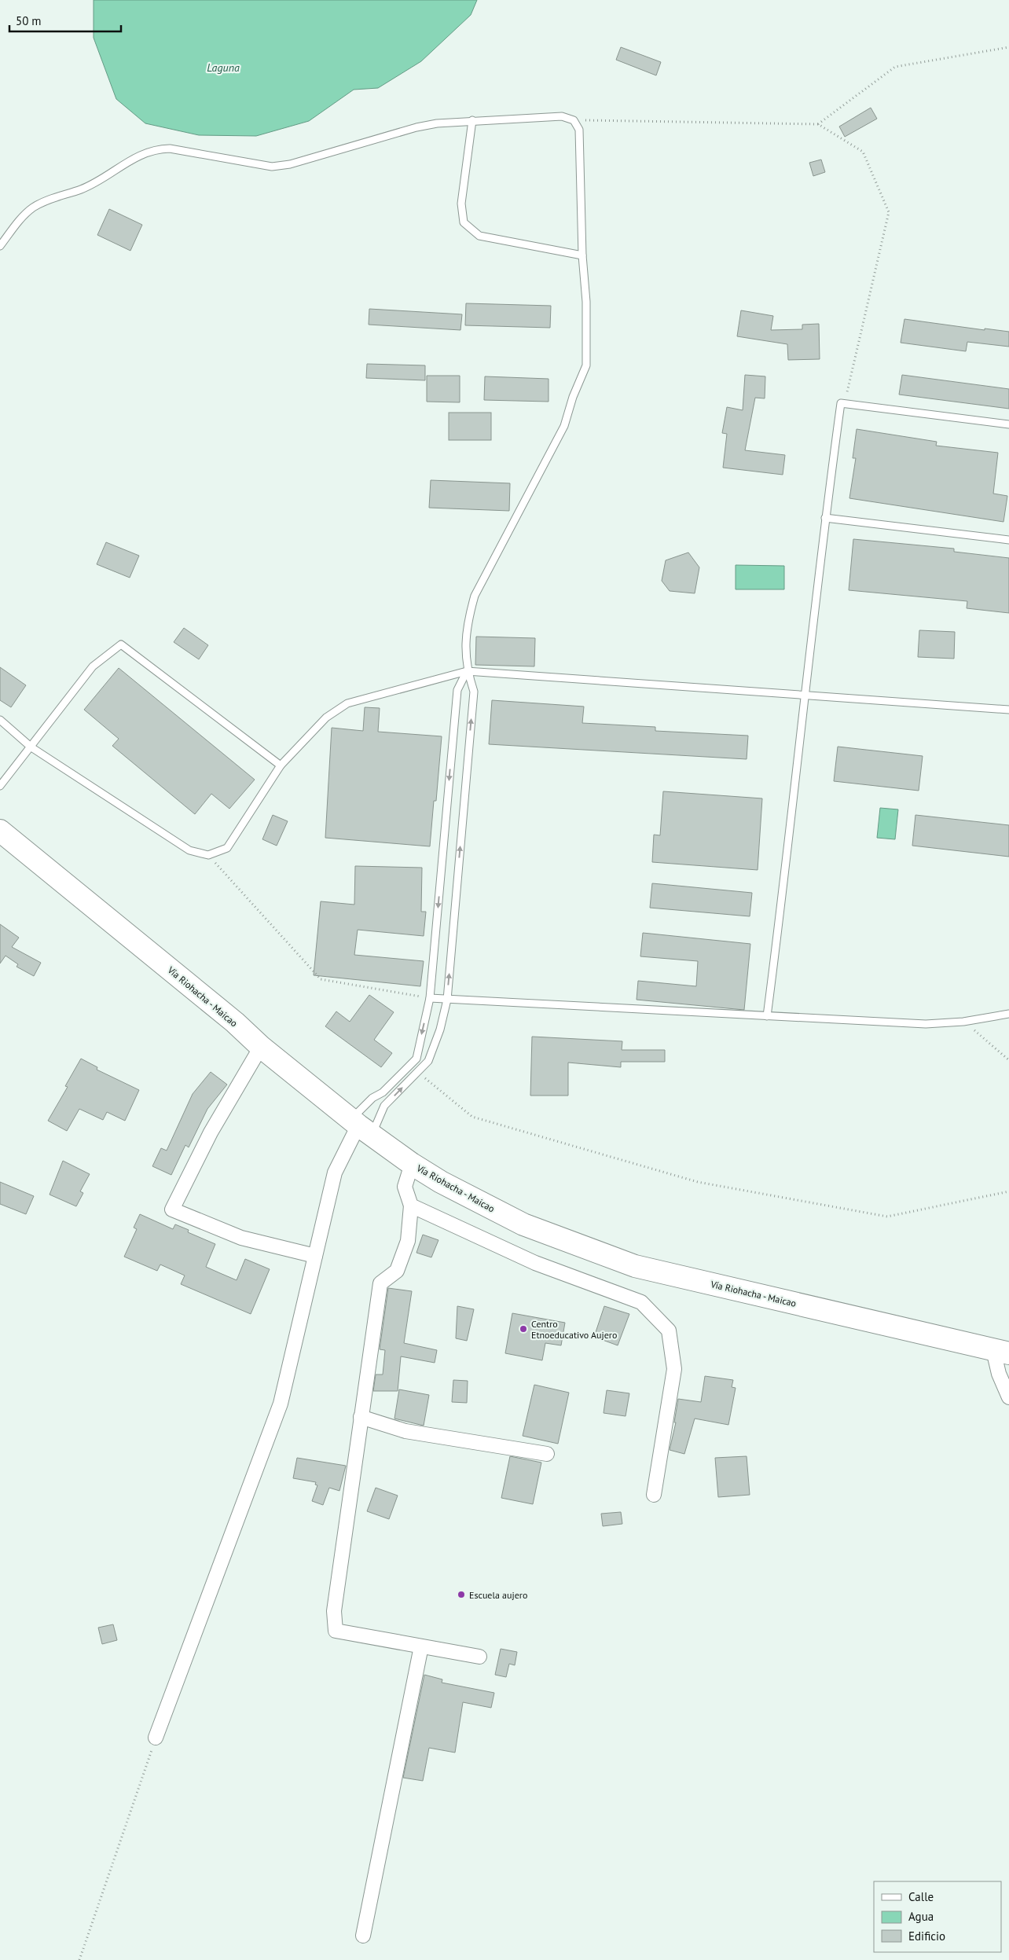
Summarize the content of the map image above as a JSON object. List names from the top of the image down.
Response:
{
  "streets": {
    "highway": ["Vía Riohacha - Maicao"]
  },
  "water": ["Laguna"],
  "places": ["Centro Etnoeducativo Aujero", "Escuela aujero"],
  "legend": ["Calle", "Agua", "Edificio"],
  "scale_bar": "50 m"
}
